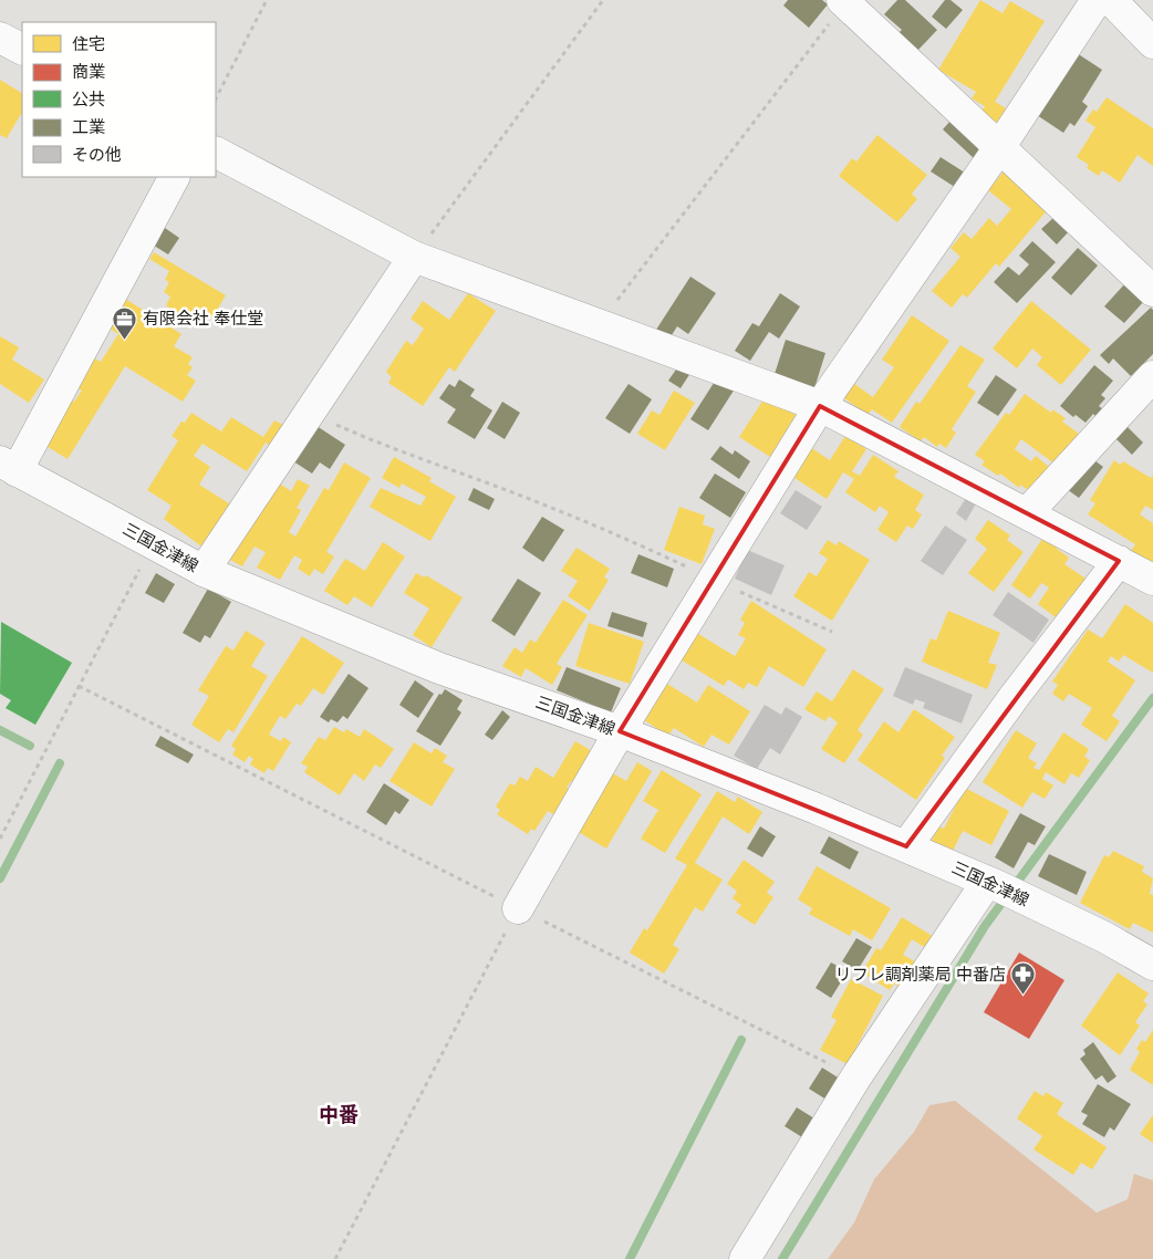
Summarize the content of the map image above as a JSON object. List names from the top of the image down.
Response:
{
  "streets": {
    "street": ["三国金津線"]
  },
  "districts": ["中番"],
  "places": {
    "office": ["有限会社 奉仕堂"],
    "pharmacy": ["リフレ調剤薬局 中番店"]
  },
  "legend": [
    "住宅",
    "商業",
    "公共",
    "工業",
    "その他"
  ]
}
